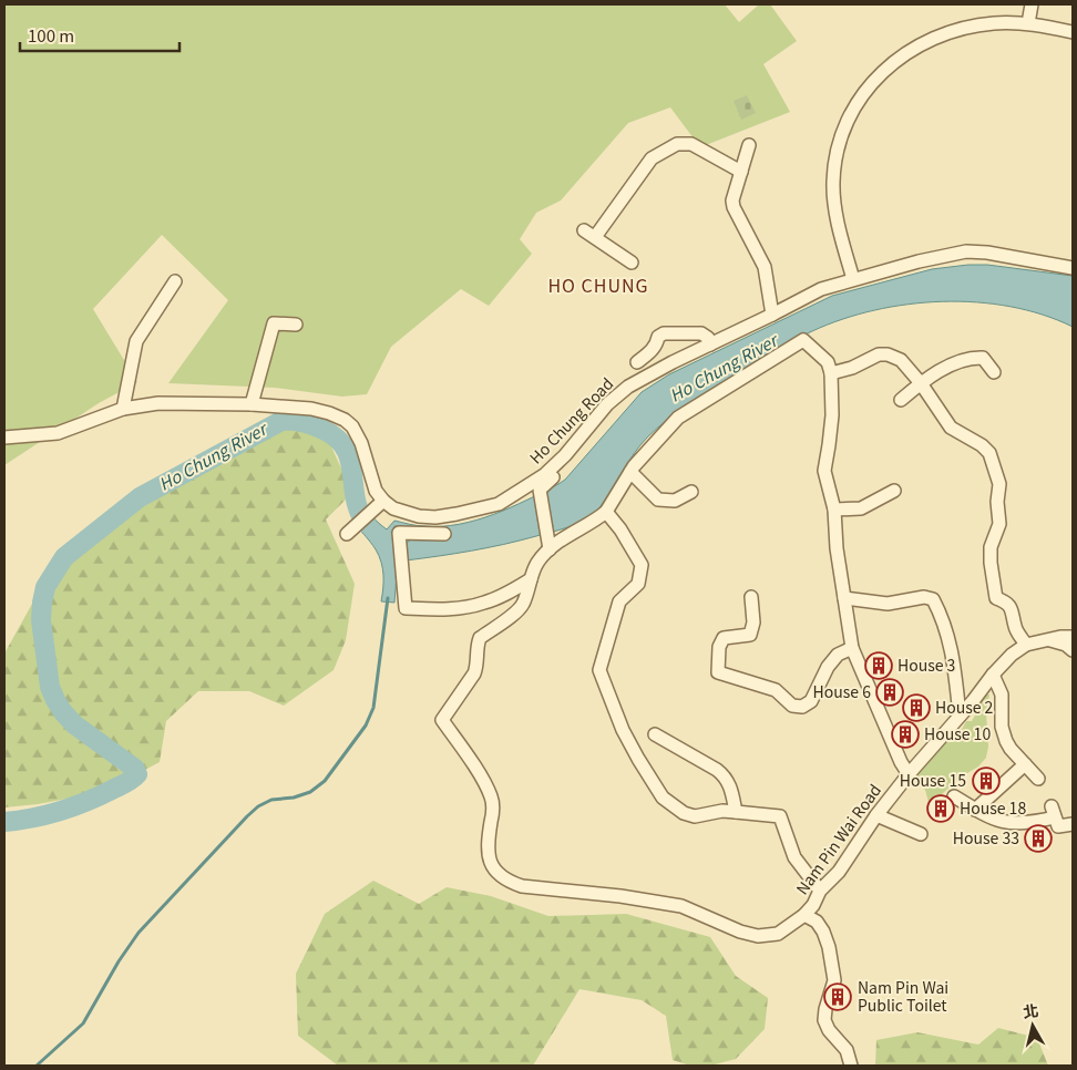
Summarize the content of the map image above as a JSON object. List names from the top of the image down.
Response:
{
  "streets": {
    "street": ["Ho Chung Road", "Nam Pin Wai Road"]
  },
  "districts": ["HO CHUNG"],
  "water": ["Ho Chung River"],
  "places": {
    "building": [
      "House 3",
      "House 6",
      "House 2",
      "House 10",
      "House 15",
      "House 18",
      "House 33",
      "Nam Pin Wai Public Toilet"
    ]
  },
  "scale_bar": "100 m",
  "north": "top"
}
